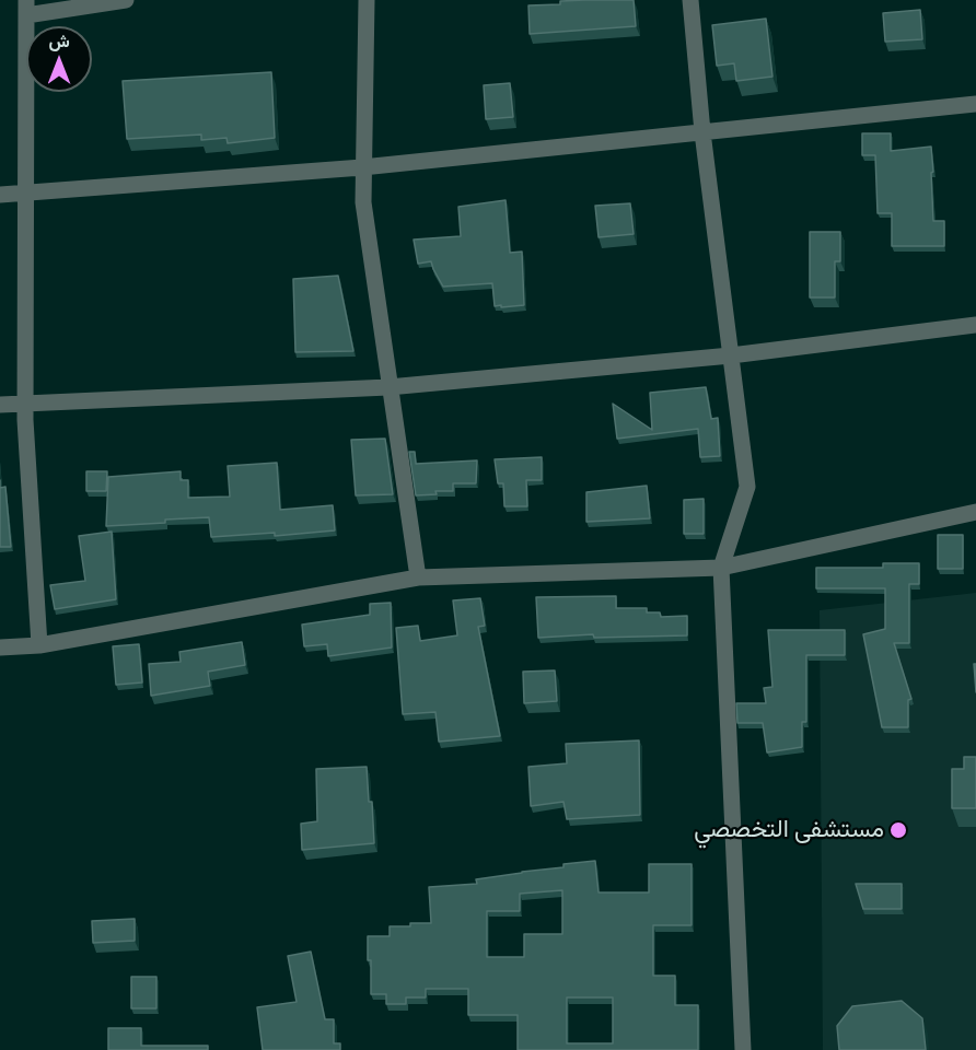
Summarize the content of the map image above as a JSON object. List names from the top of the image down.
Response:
{
  "places": ["مستشفى التخصصي"],
  "north": "top"
}
